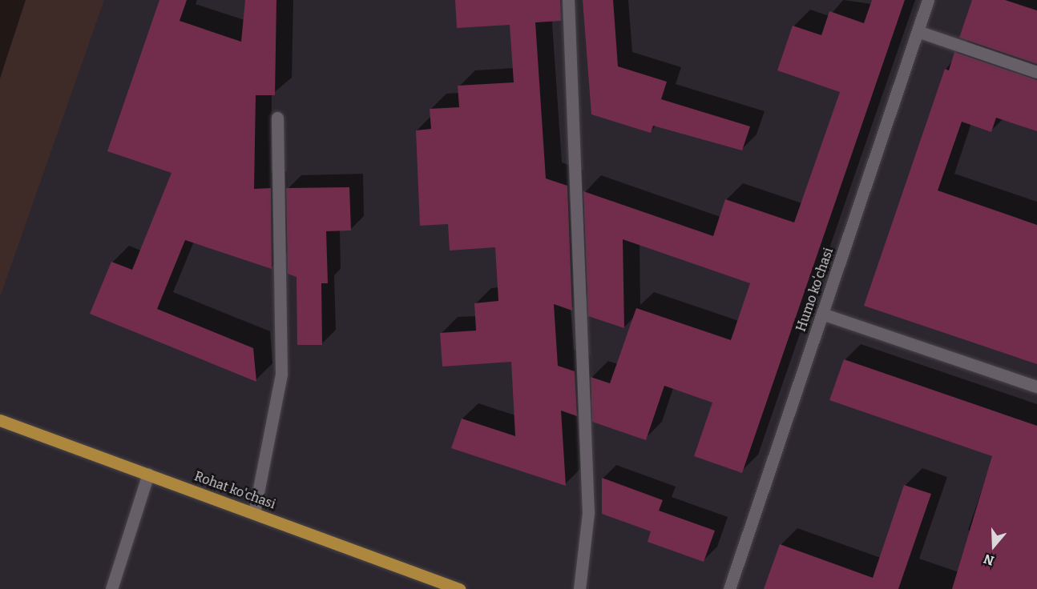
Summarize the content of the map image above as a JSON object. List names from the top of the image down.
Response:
{
  "streets": {
    "main road": ["Rohat ko'chasi"],
    "street": ["Humo koʻchasi"]
  },
  "north": "bottom"
}
